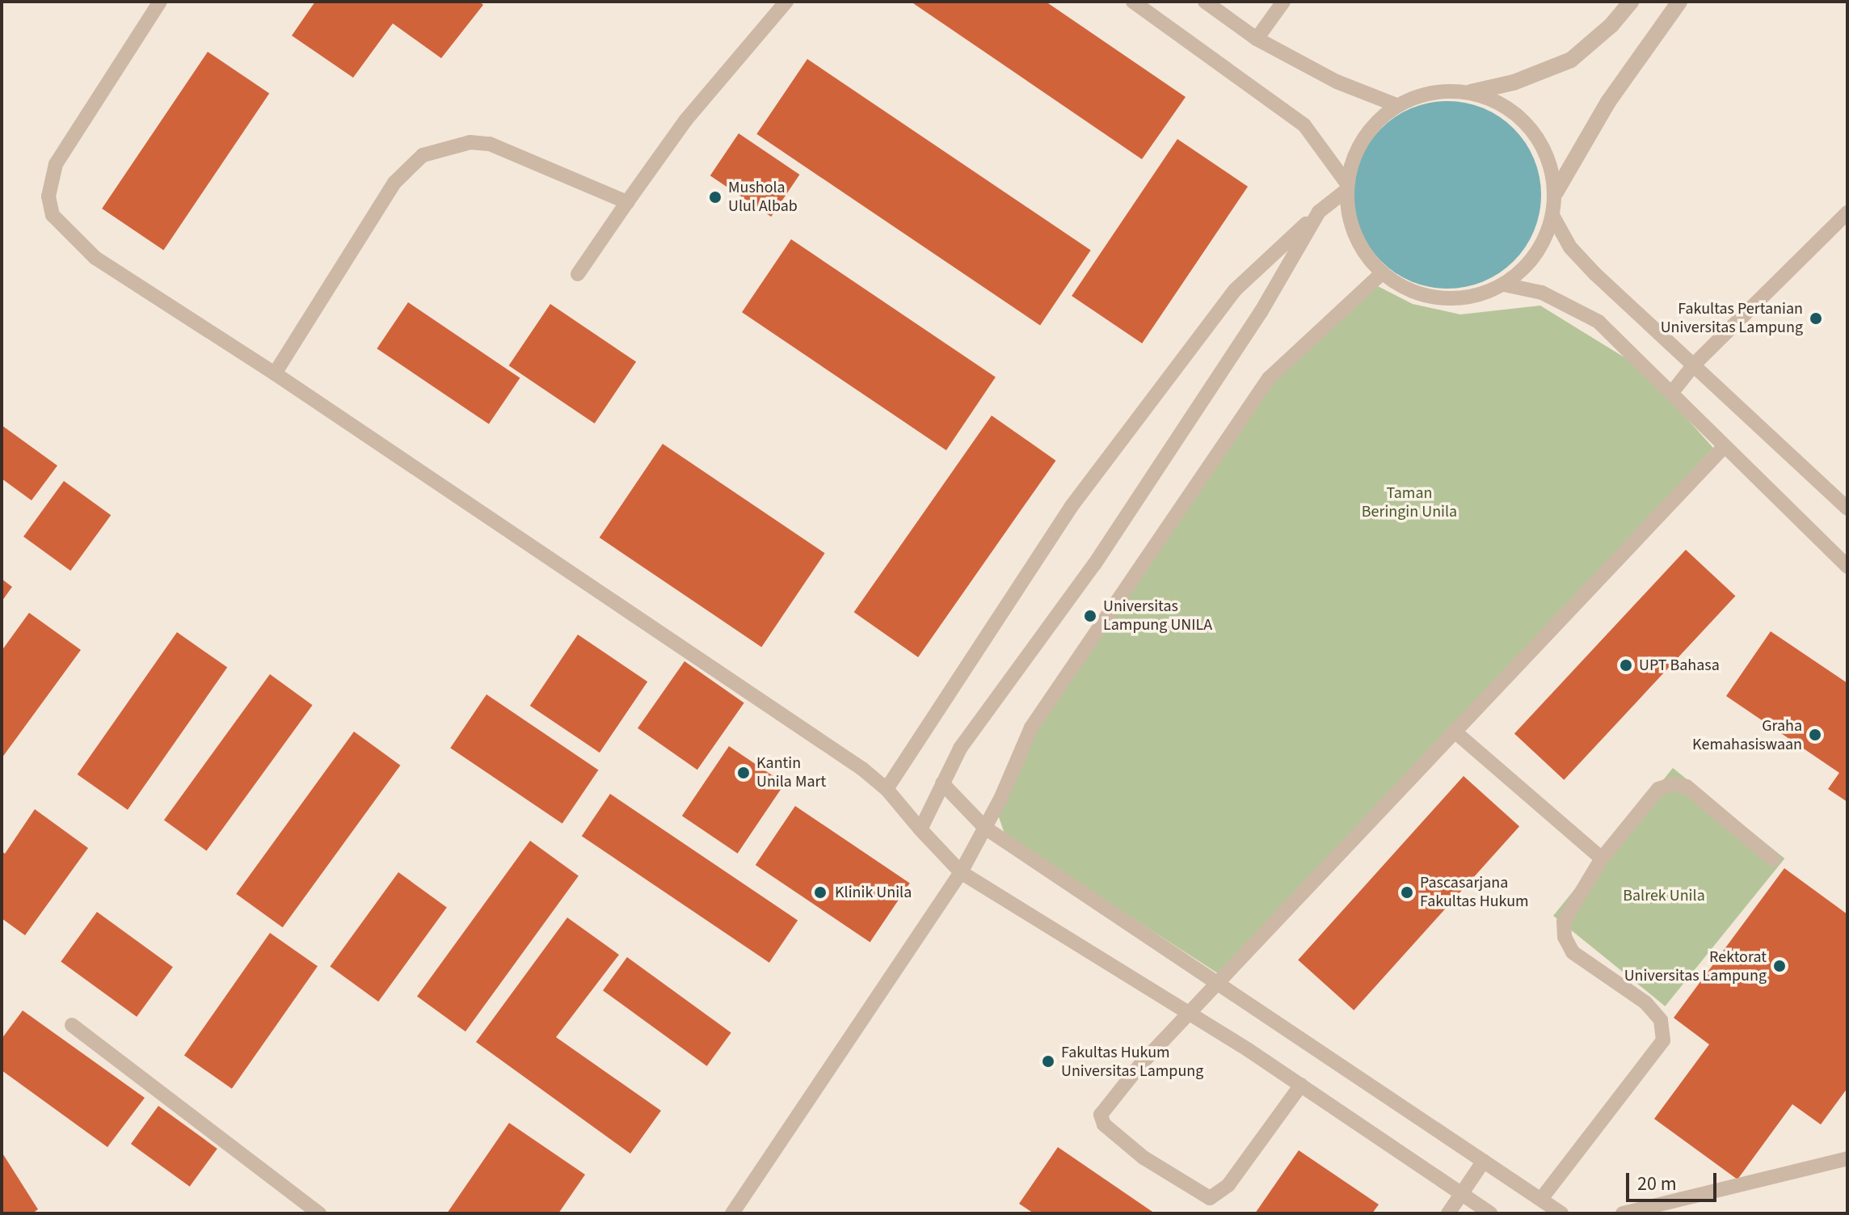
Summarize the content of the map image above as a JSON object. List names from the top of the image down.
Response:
{
  "parks": ["Taman Beringin Unila", "Balrek Unila"],
  "places": [
    "Mushola Ulul Albab",
    "Fakultas Pertanian Universitas Lampung",
    "Universitas Lampung UNILA",
    "UPT Bahasa",
    "Graha Kemahasiswaan",
    "Kantin Unila Mart",
    "Klinik Unila",
    "Pascasarjana Fakultas Hukum",
    "Rektorat Universitas Lampung",
    "Fakultas Hukum Universitas Lampung"
  ],
  "scale_bar": "20 m"
}
